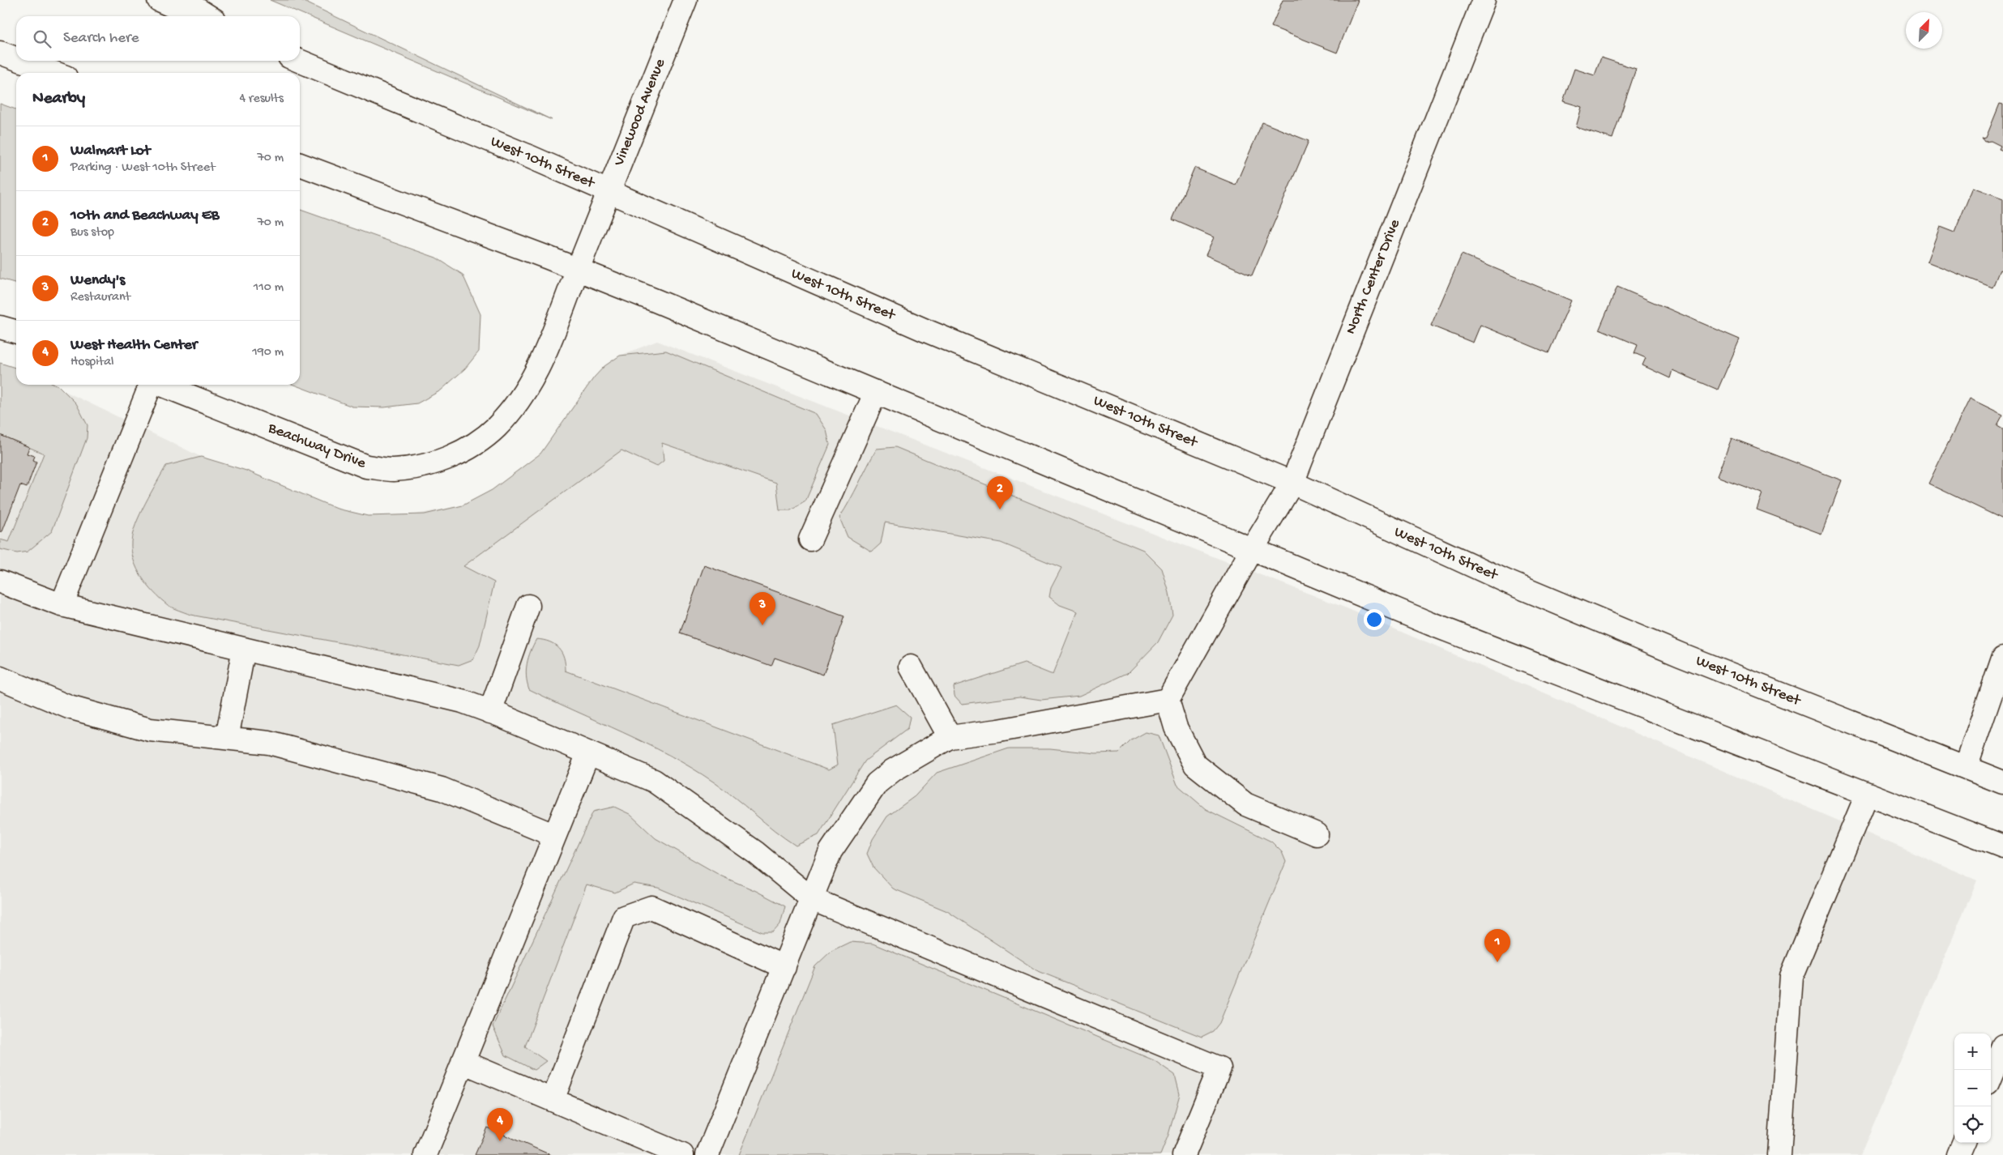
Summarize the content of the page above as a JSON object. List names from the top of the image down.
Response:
{
  "streets": {
    "main road": [
      "Vinewood Avenue",
      "West 10th Street",
      "North Center Drive",
      "Beachway Drive"
    ]
  },
  "crossings": [
    ["Vinewood Avenue", "West 10th Street"],
    ["Vinewood Avenue", "Beachway Drive"],
    ["West 10th Street", "North Center Drive"]
  ],
  "north": "top right",
  "page": {
    "search": "Search here",
    "heading": ["Nearby", "4 results"],
    "list": [
      {
        "mark": "1",
        "name": "Walmart Lot",
        "note": "Parking · West 10th Street",
        "value": "70 m"
      },
      {
        "mark": "2",
        "name": "10th and Beachway EB",
        "note": "Bus stop",
        "value": "70 m"
      },
      {
        "mark": "3",
        "name": "Wendy's",
        "note": "Restaurant",
        "value": "110 m"
      },
      {
        "mark": "4",
        "name": "West Health Center",
        "note": "Hospital",
        "value": "190 m"
      }
    ],
    "pins": [
      "2",
      "3",
      "1",
      "4"
    ],
    "map_buttons": ["+", "−"]
  }
}
